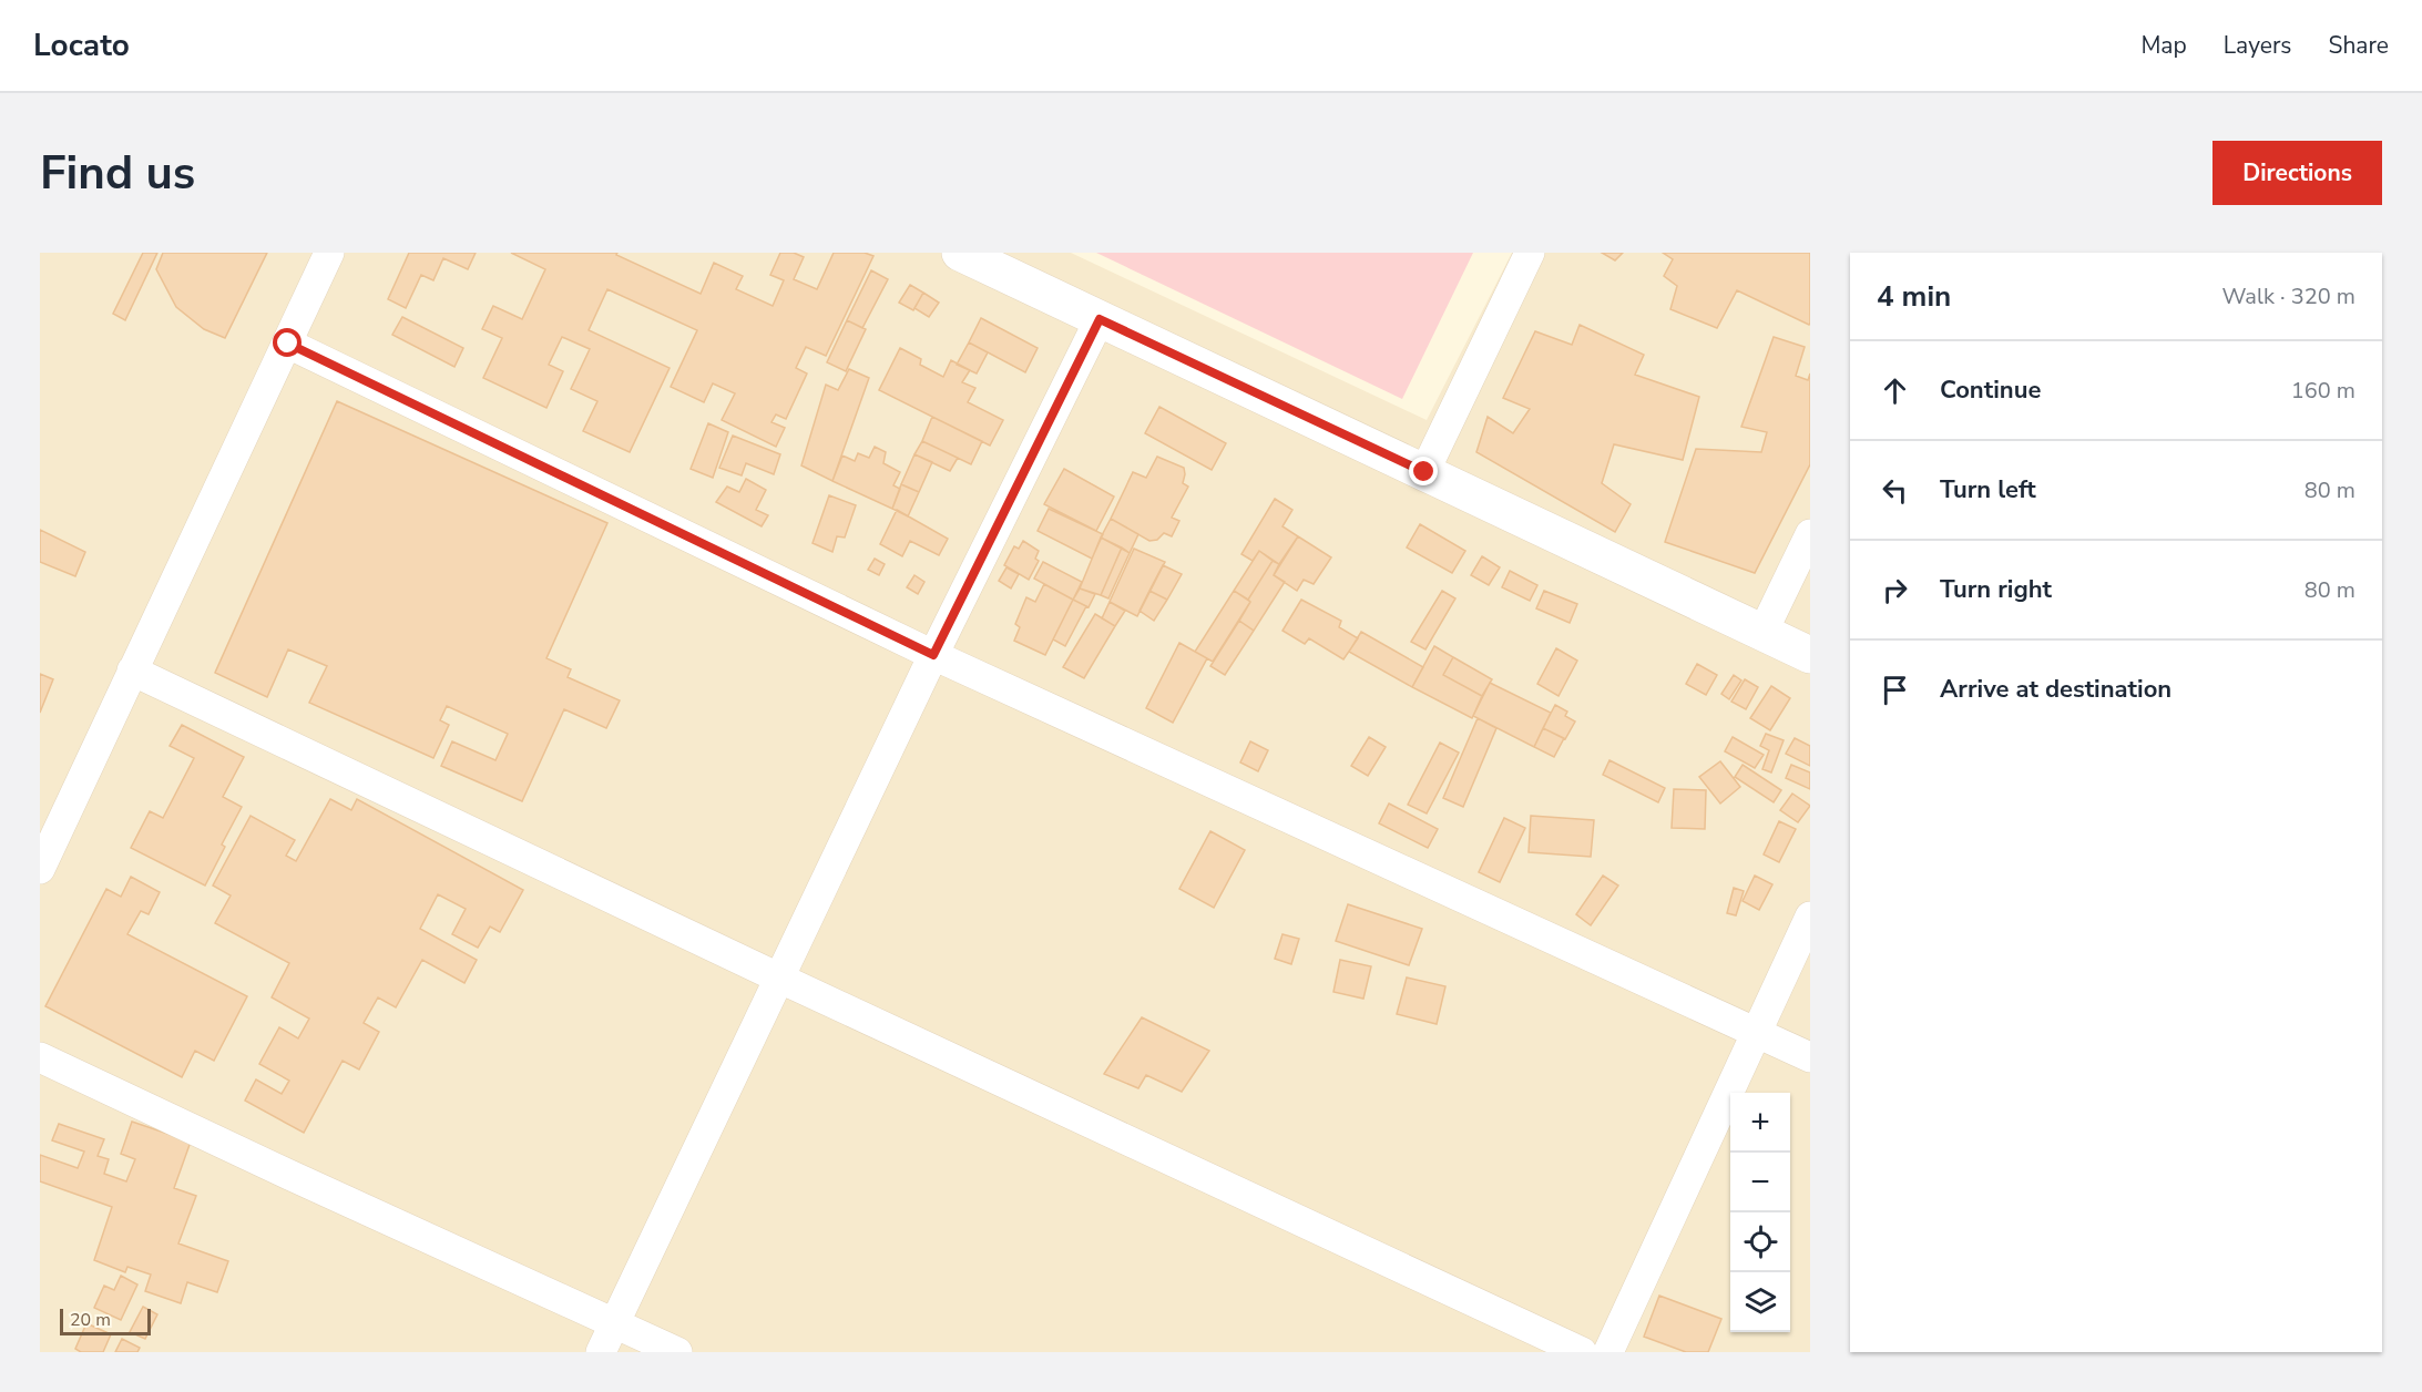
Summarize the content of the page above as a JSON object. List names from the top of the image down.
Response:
{
  "scale_bar": "20 m",
  "page": {
    "header": "Locato",
    "nav": ["Map", "Layers", "Share"],
    "buttons": "Directions",
    "title": "Find us",
    "heading": ["4 min", "Walk · 320 m"],
    "list": [
      ["Continue", "160 m"],
      ["Turn left", "80 m"],
      ["Turn right", "80 m"],
      "Arrive at destination"
    ],
    "map_buttons": ["+", "−"],
    "scale": "20 m"
  }
}
